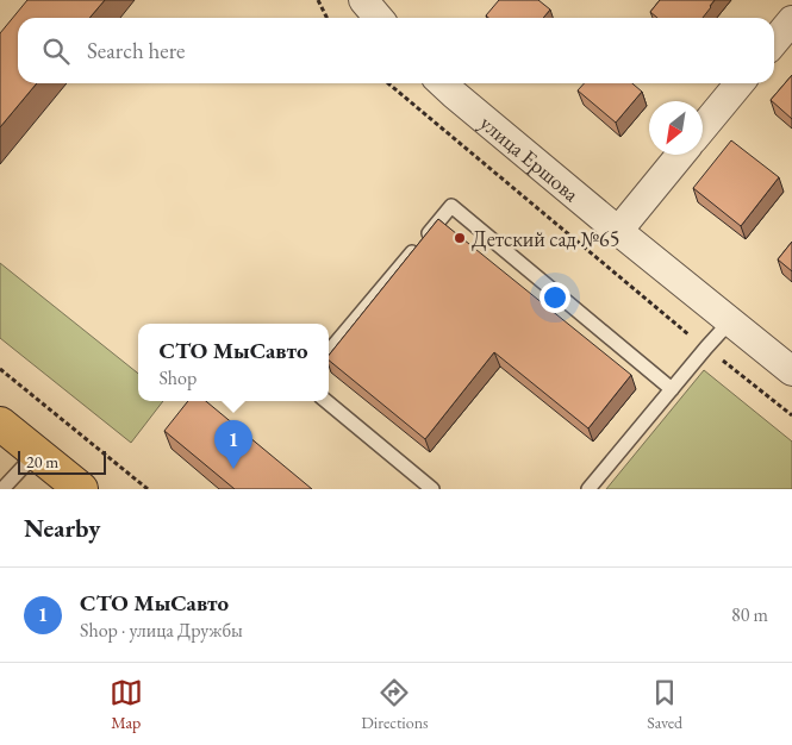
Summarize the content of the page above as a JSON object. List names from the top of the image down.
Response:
{
  "streets": {
    "street": ["улица Ершова"]
  },
  "places": ["Детский сад №65"],
  "scale_bar": "20 m",
  "north": "bottom left",
  "page": {
    "search": "Search here",
    "popup": ["СТО МыСавто", "Shop"],
    "pins": "1",
    "scale": "20 m",
    "heading": "Nearby",
    "list": [
      {
        "mark": "1",
        "name": "СТО МыСавто",
        "note": "Shop · улица Дружбы",
        "value": "80 m"
      }
    ],
    "nav": ["Map", "Directions", "Saved"]
  }
}
